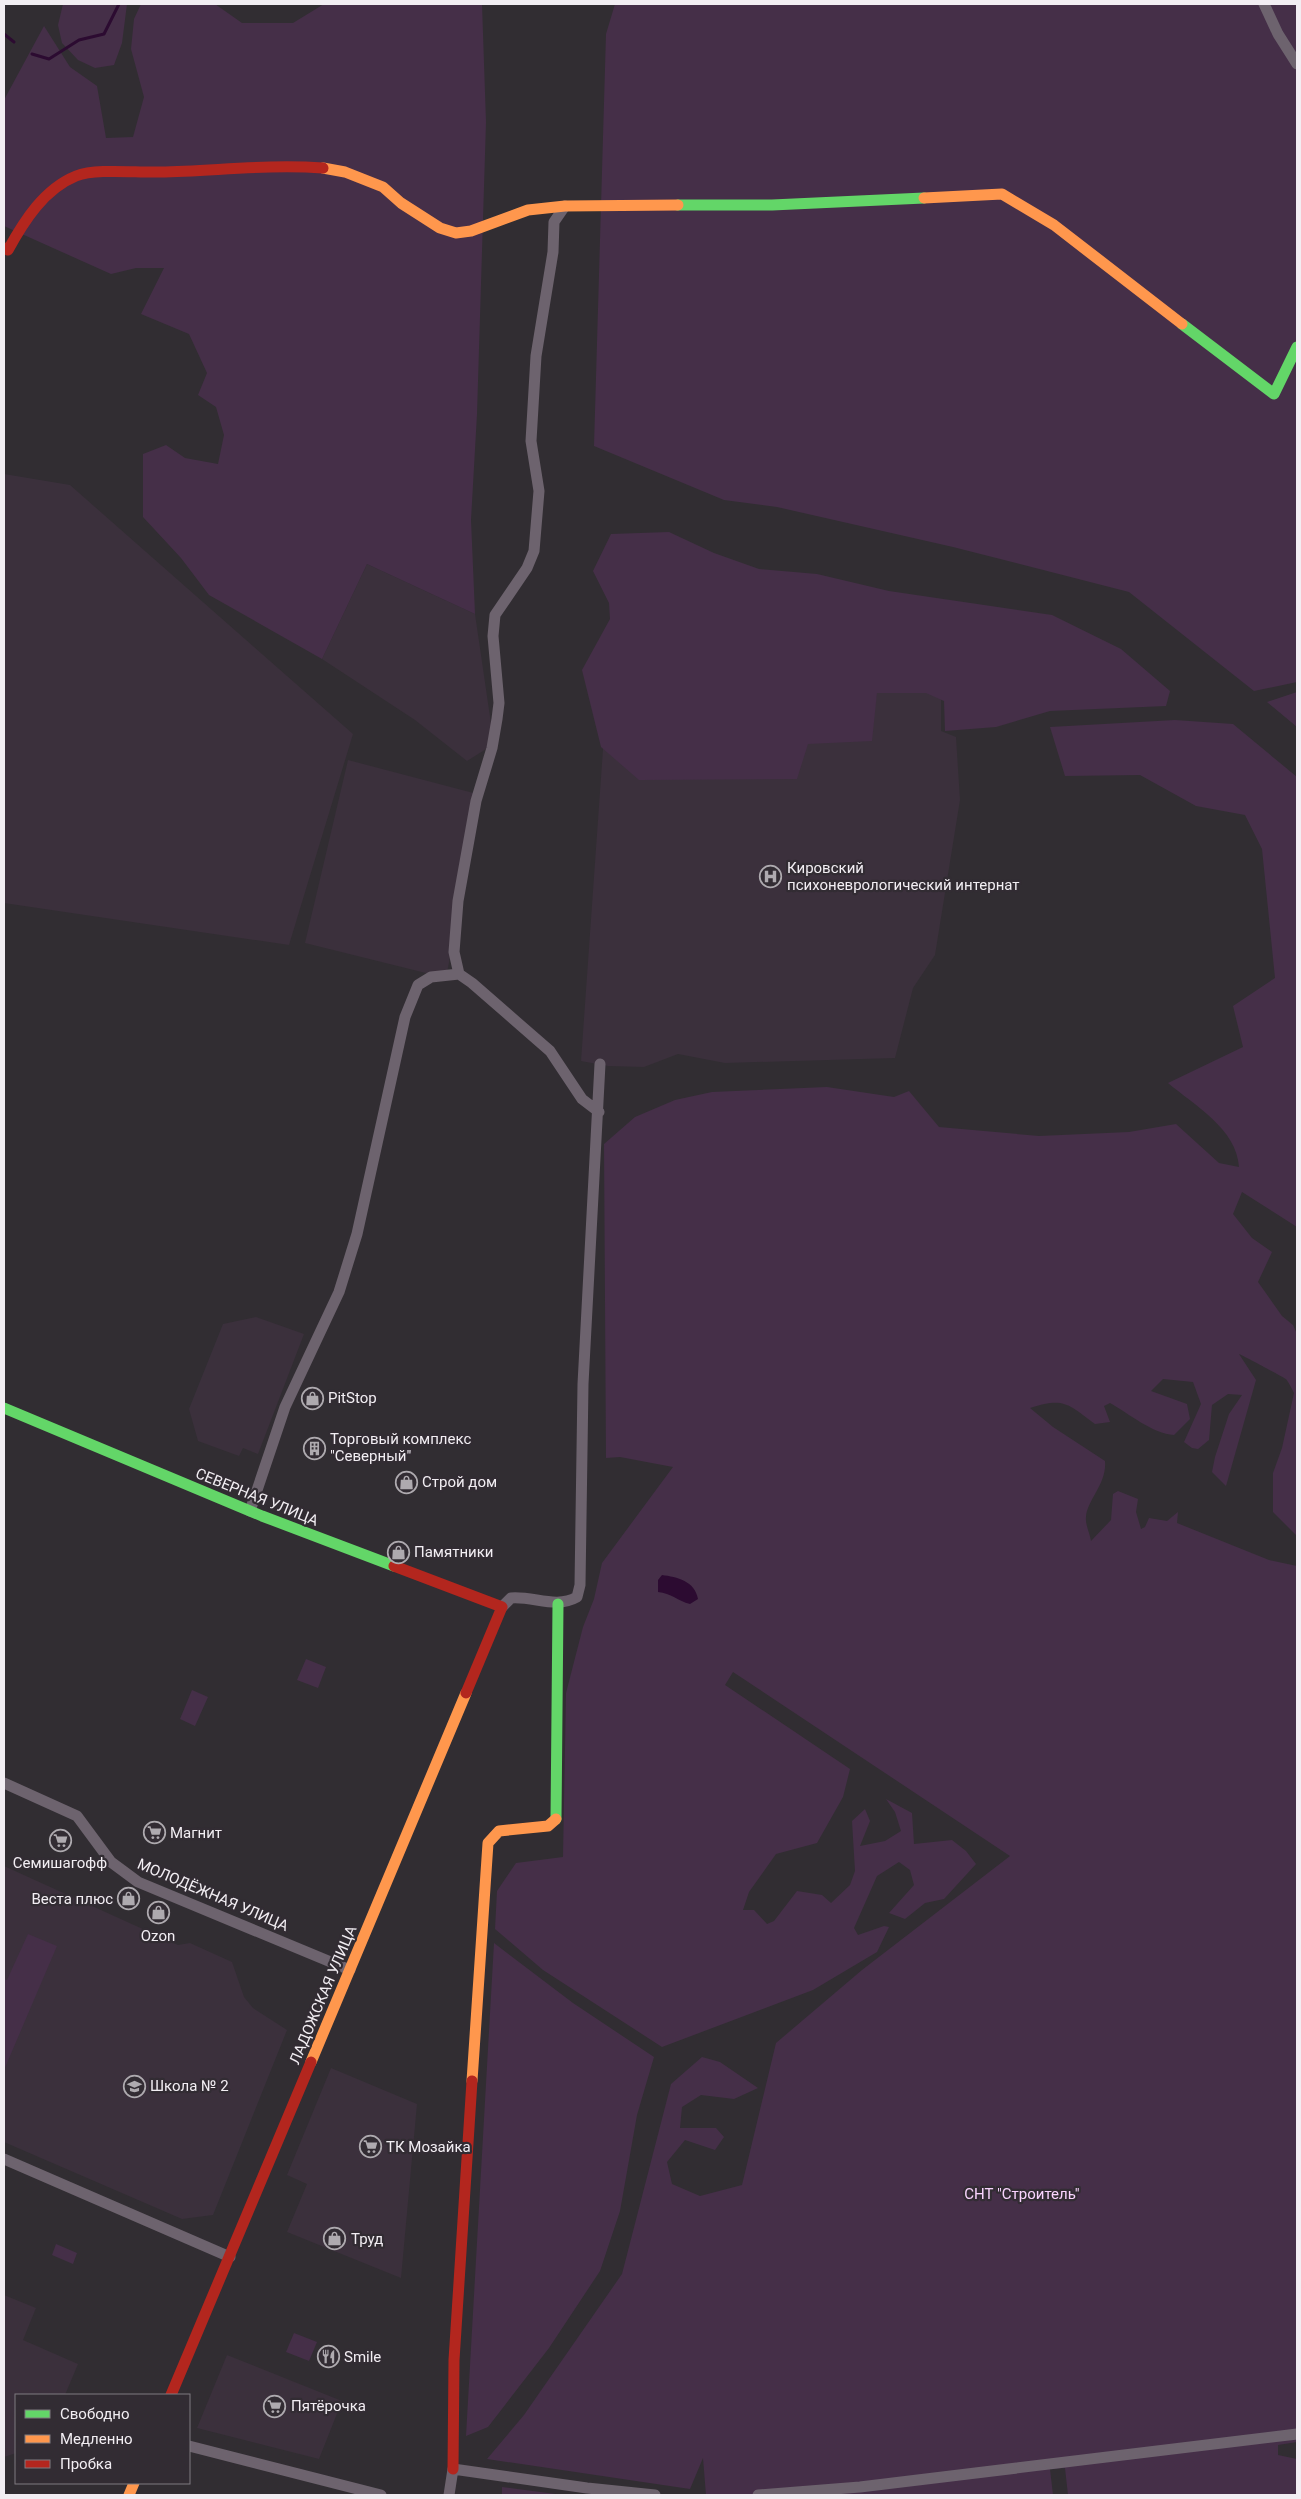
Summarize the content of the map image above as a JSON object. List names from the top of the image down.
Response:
{
  "streets": {
    "street": ["СЕВЕРНАЯ УЛИЦА", "МОЛОДЁЖНАЯ УЛИЦА", "ЛАДОЖСКАЯ УЛИЦА"]
  },
  "crossings": [
    ["СЕВЕРНАЯ УЛИЦА", "ЛАДОЖСКАЯ УЛИЦА"],
    ["МОЛОДЁЖНАЯ УЛИЦА", "ЛАДОЖСКАЯ УЛИЦА"]
  ],
  "parks": ["СНТ \"Строитель\""],
  "places": {
    "hospital": ["Кировский психоневрологический интернат"],
    "shop": [
      "PitStop",
      "Строй дом",
      "Памятники",
      "Веста плюс",
      "Ozon",
      "Труд"
    ],
    "building": ["Торговый комплекс \"Северный\""],
    "supermarket": [
      "Магнит",
      "Семишагофф",
      "ТК Мозайка",
      "Пятёрочка"
    ],
    "school or university": ["Школа № 2"],
    "restaurant": ["Smile"]
  },
  "legend": ["Свободно", "Медленно", "Пробка"]
}
